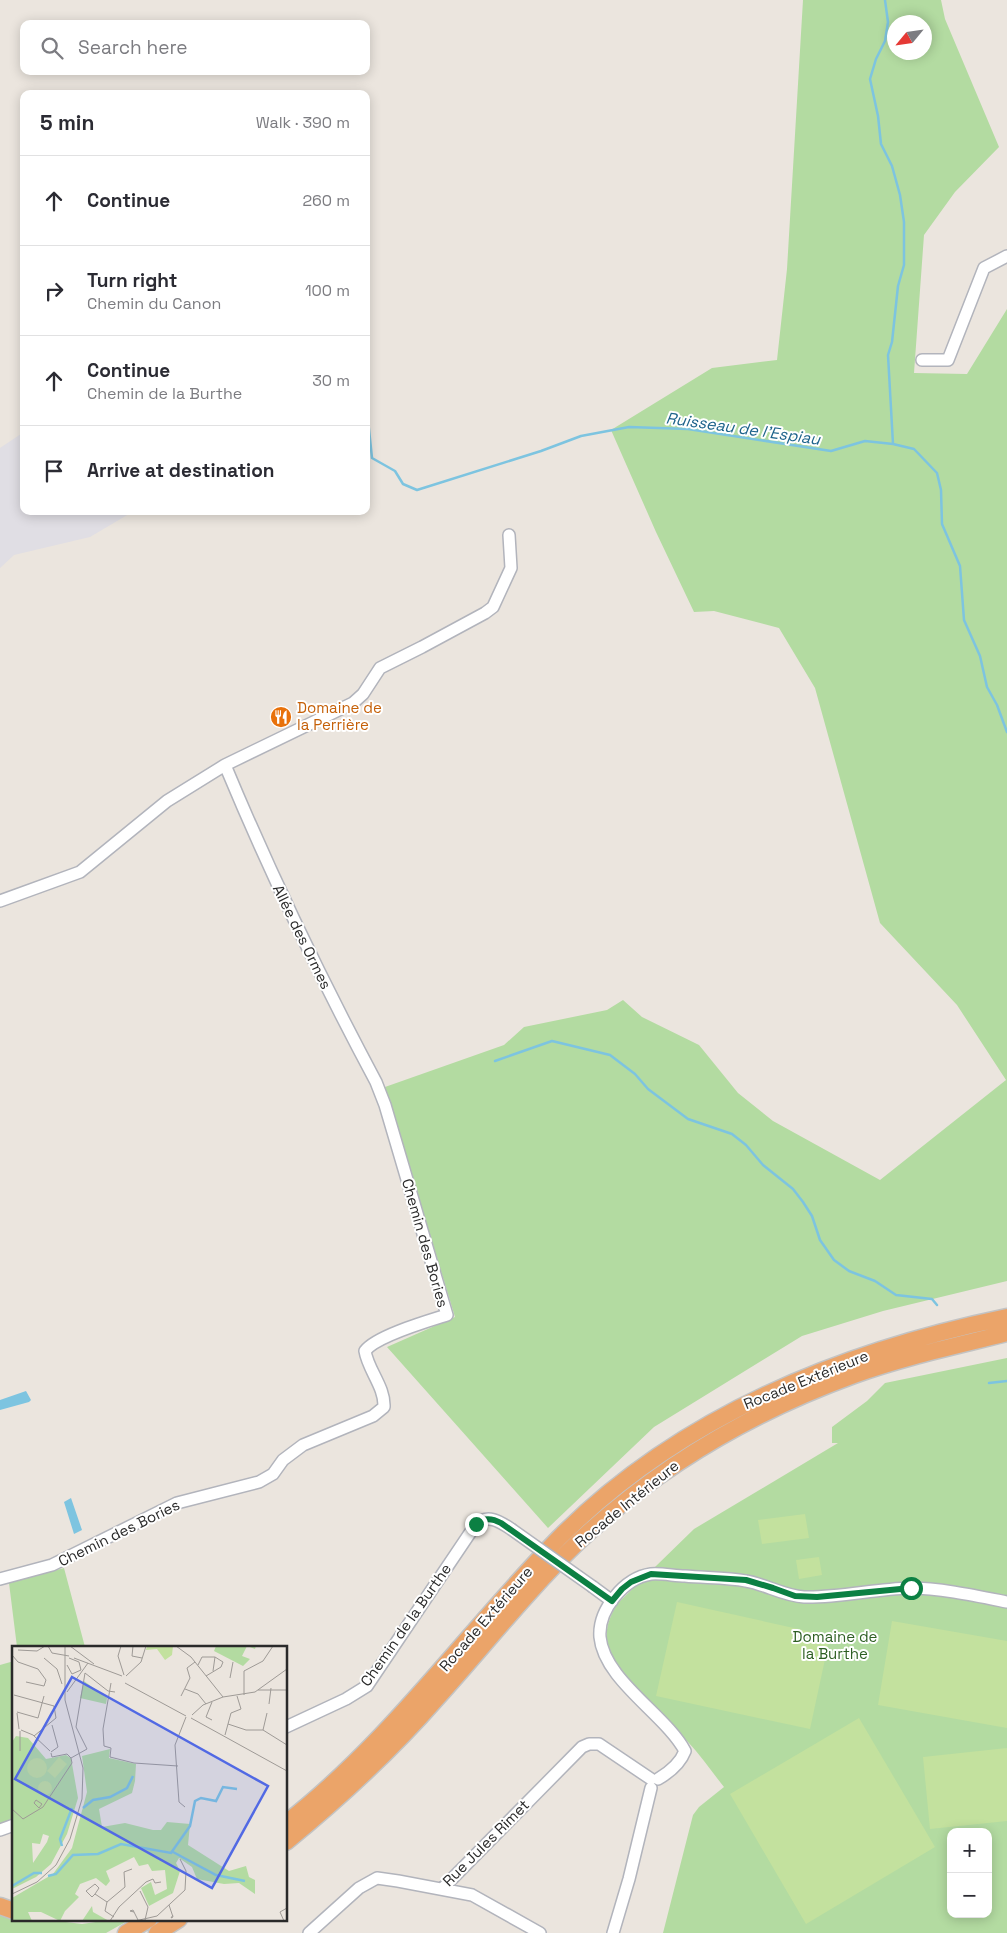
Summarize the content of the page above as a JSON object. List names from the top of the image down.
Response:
{
  "streets": {
    "highway": ["Rocade Extérieure", "Rocade Intérieure"],
    "street": [
      "Allée des Ormes",
      "Chemin des Bories",
      "Chemin de la Burthe",
      "Rue Jules Rimet"
    ]
  },
  "crossings": [
    ["Allée des Ormes", "Chemin des Bories"]
  ],
  "water": ["Ruisseau de l'Espiau"],
  "parks": ["Domaine de la Burthe"],
  "places": {
    "restaurant": ["Domaine de la Perrière"]
  },
  "north": "bottom left",
  "page": {
    "search": "Search here",
    "heading": ["5 min", "Walk · 390 m"],
    "list": [
      ["Continue", "260 m"],
      ["Turn right", "Chemin du Canon", "100 m"],
      ["Continue", "Chemin de la Burthe", "30 m"],
      "Arrive at destination"
    ],
    "map_buttons": ["+", "−"]
  }
}
